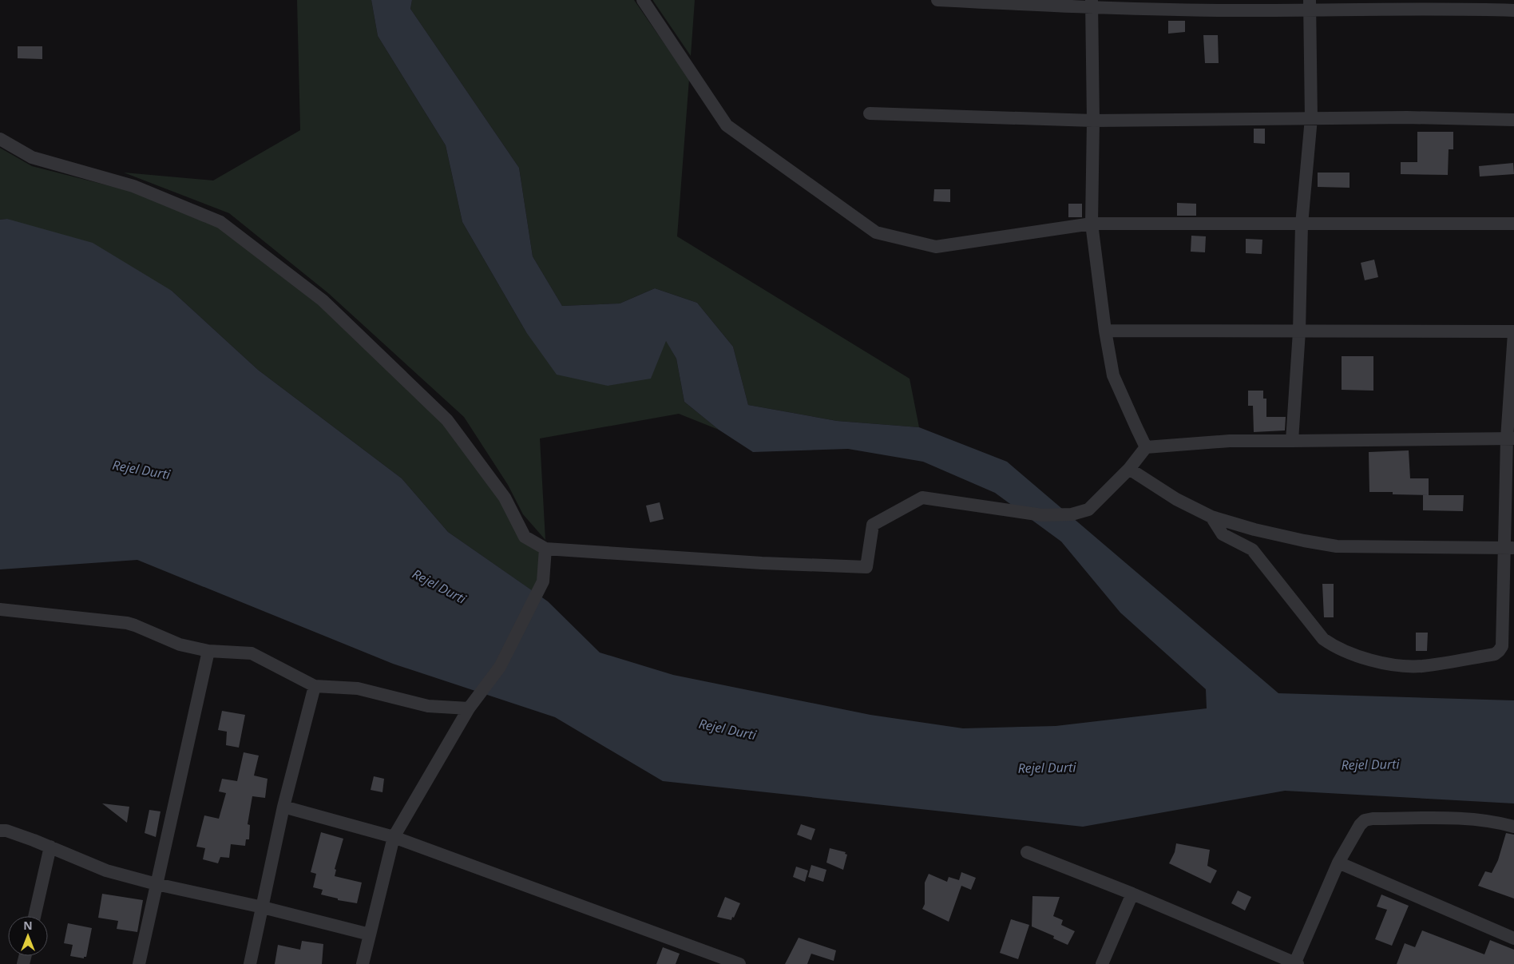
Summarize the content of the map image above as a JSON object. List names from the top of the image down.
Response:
{
  "water": ["Rejel Durti"],
  "north": "top"
}
